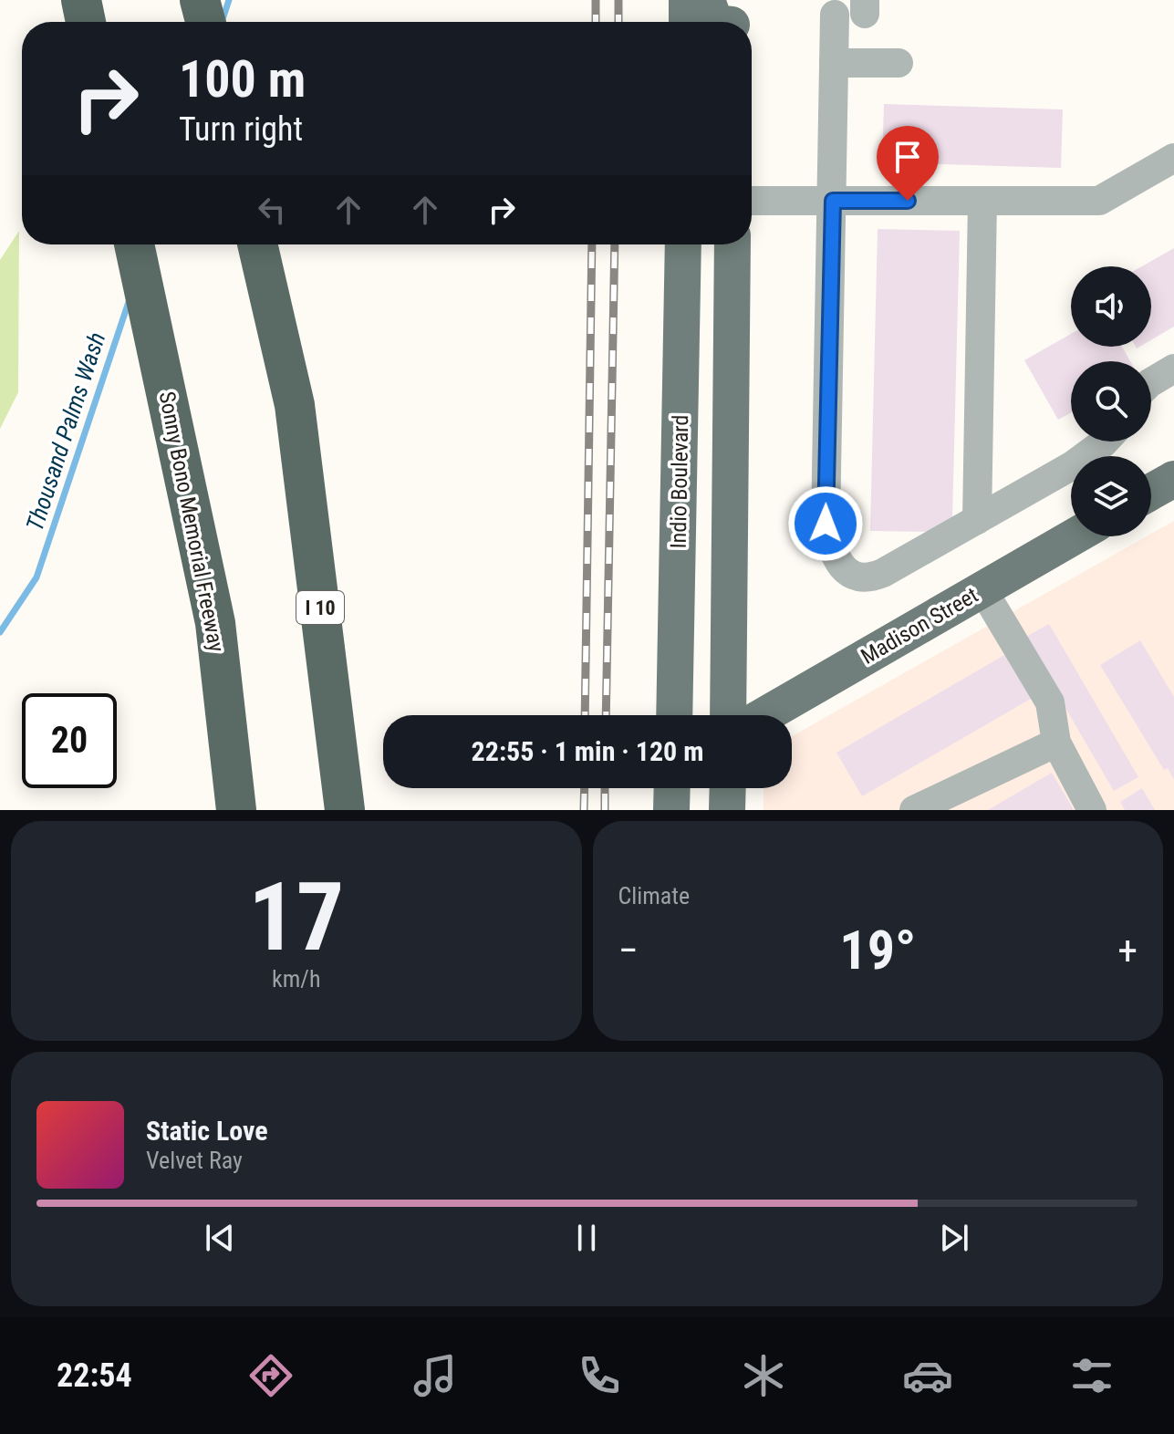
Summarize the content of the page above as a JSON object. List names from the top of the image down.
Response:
{
  "streets": {
    "highway": ["Sonny Bono Memorial Freeway", "I 10"],
    "main road": ["Indio Boulevard", "Madison Street"]
  },
  "water": ["Thousand Palms Wash"],
  "page": {
    "turn": ["100 m", "Turn right"],
    "limit": "20",
    "trip": "22:55 · 1 min · 120 m",
    "tile": [
      ["17", "km/h"],
      "Climate"
    ],
    "heat": ["−", "19°", "+"],
    "song": ["Static Love", "Velvet Ray"],
    "tabs": "22:54"
  }
}
